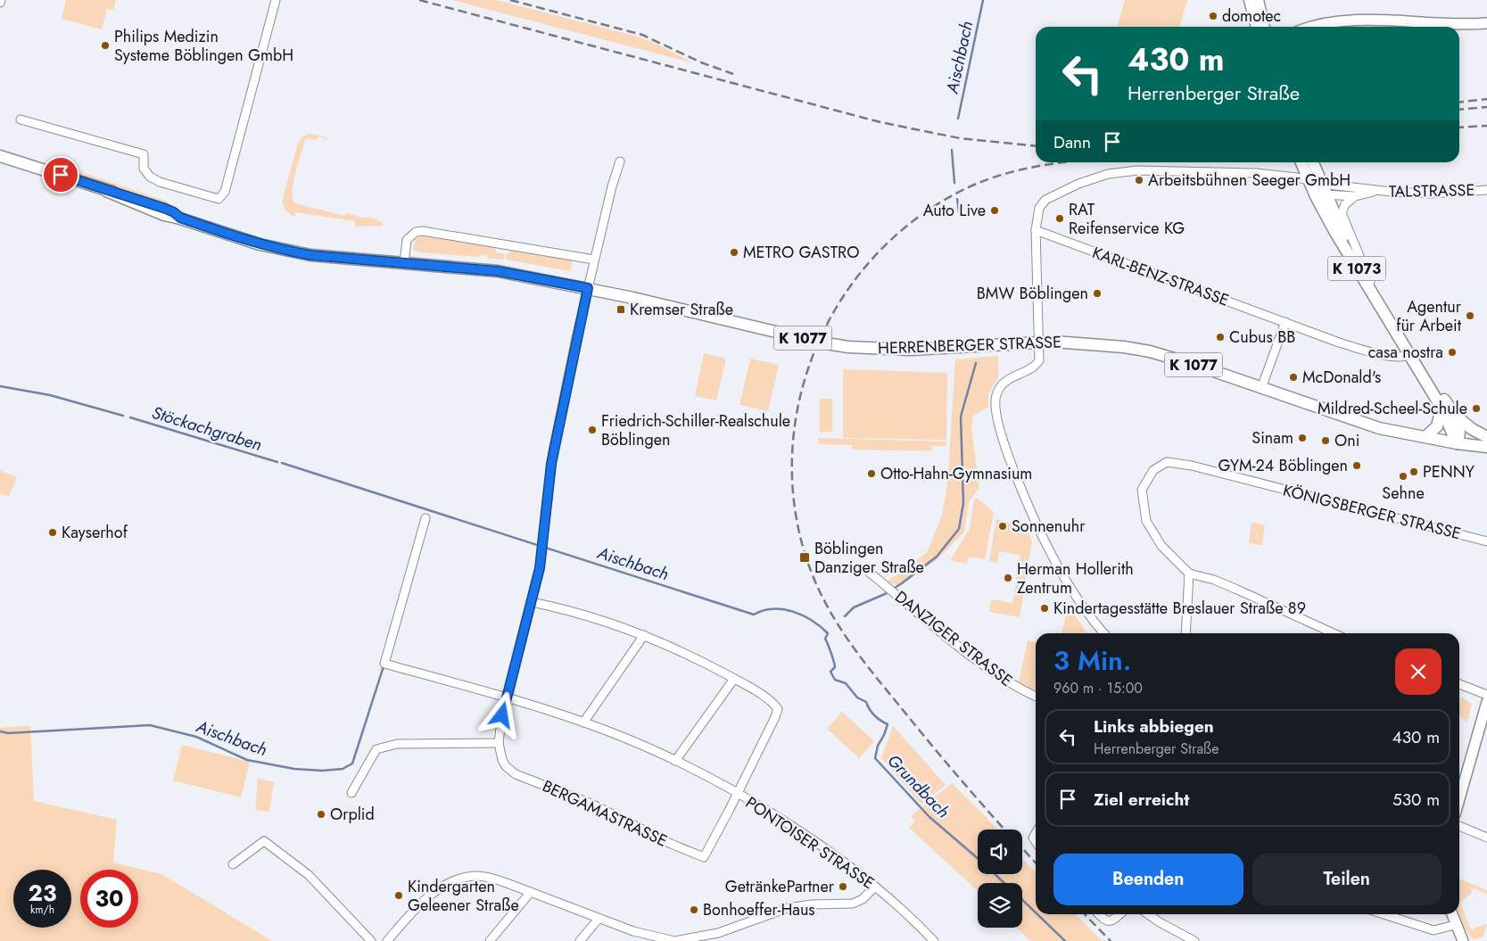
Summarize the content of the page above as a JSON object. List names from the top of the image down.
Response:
{
  "streets": {
    "main road": ["K 1073", "K 1077", "HERRENBERGER STRASSE"],
    "street": [
      "TALSTRASSE",
      "KARL-BENZ-STRASSE",
      "KÖNIGSBERGER STRASSE",
      "DANZIGER STRASSE",
      "BERGAMASTRASSE",
      "PONTOISER STRASSE"
    ]
  },
  "crossings": [
    ["TALSTRASSE", "K 1073"],
    ["TALSTRASSE", "KARL-BENZ-STRASSE"],
    ["TALSTRASSE", "HERRENBERGER STRASSE"],
    ["K 1073", "KARL-BENZ-STRASSE"],
    ["K 1073", "HERRENBERGER STRASSE"],
    ["BERGAMASTRASSE", "PONTOISER STRASSE"]
  ],
  "water": ["Aischbach", "Stöckachgraben", "Grundbach"],
  "places": {
    "other": [
      "domotec",
      "Philips Medizin Systeme Böblingen GmbH",
      "Arbeitsbühnen Seeger GmbH",
      "Auto Live",
      "RAT Reifenservice KG",
      "METRO GASTRO",
      "BMW Böblingen",
      "Agentur für Arbeit",
      "Cubus BB",
      "casa nostra",
      "McDonald's",
      "Mildred-Scheel-Schule",
      "Friedrich-Schiller-Realschule Böblingen",
      "Sinam",
      "Oni",
      "GYM-24 Böblingen",
      "PENNY",
      "Otto-Hahn-Gymnasium",
      "Sehne",
      "Sonnenuhr",
      "Kayserhof",
      "Herman Hollerith Zentrum",
      "Kindertagesstätte Breslauer Straße 89",
      "Orplid",
      "GetränkePartner",
      "Kindergarten Geleener Straße",
      "Bonhoeffer-Haus"
    ],
    "transit": ["Kremser Straße", "Böblingen Danziger Straße"]
  },
  "page": {
    "turn": ["430 m", "Herrenberger Straße"],
    "then": "Dann",
    "heading": ["3 Min.", "960 m · 15:00"],
    "list": [
      {
        "name": "Links abbiegen",
        "note": "Herrenberger Straße",
        "value": "430 m"
      },
      {
        "name": "Ziel erreicht",
        "value": "530 m"
      }
    ],
    "buttons": ["Beenden", "Teilen"],
    "speed": "23 km/h",
    "limit": "30"
  }
}
